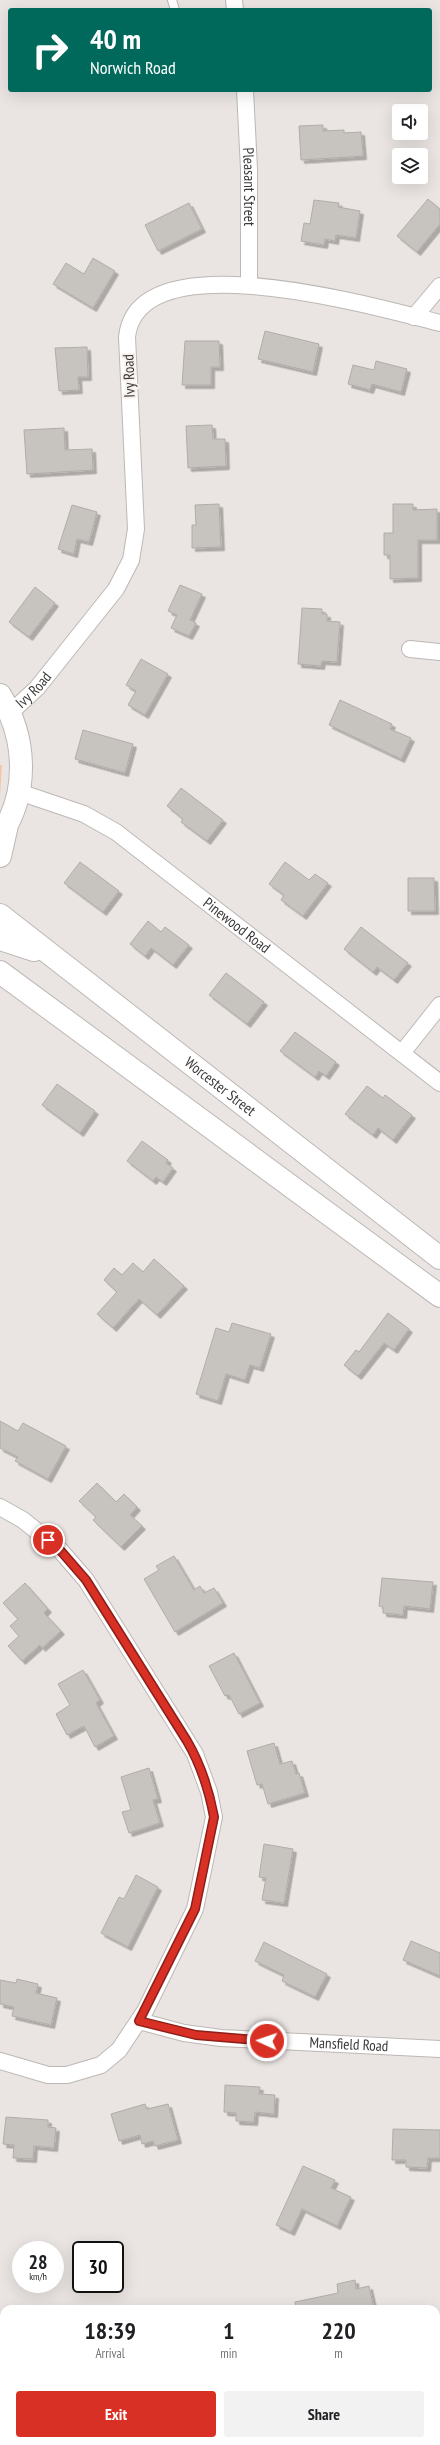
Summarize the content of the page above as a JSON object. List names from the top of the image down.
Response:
{
  "streets": {
    "main road": ["Worcester Street"],
    "street": [
      "Pleasant Street",
      "Ivy Road",
      "Pinewood Road",
      "Mansfield Road"
    ]
  },
  "crossings": [
    ["Pleasant Street", "Ivy Road"]
  ],
  "page": {
    "turn": ["40 m", "Norwich Road"],
    "speed": "28 km/h",
    "limit": "30",
    "eta": [
      "18:39",
      "Arrival",
      "1",
      "min",
      "220",
      "m"
    ],
    "buttons": ["Exit", "Share"]
  }
}
